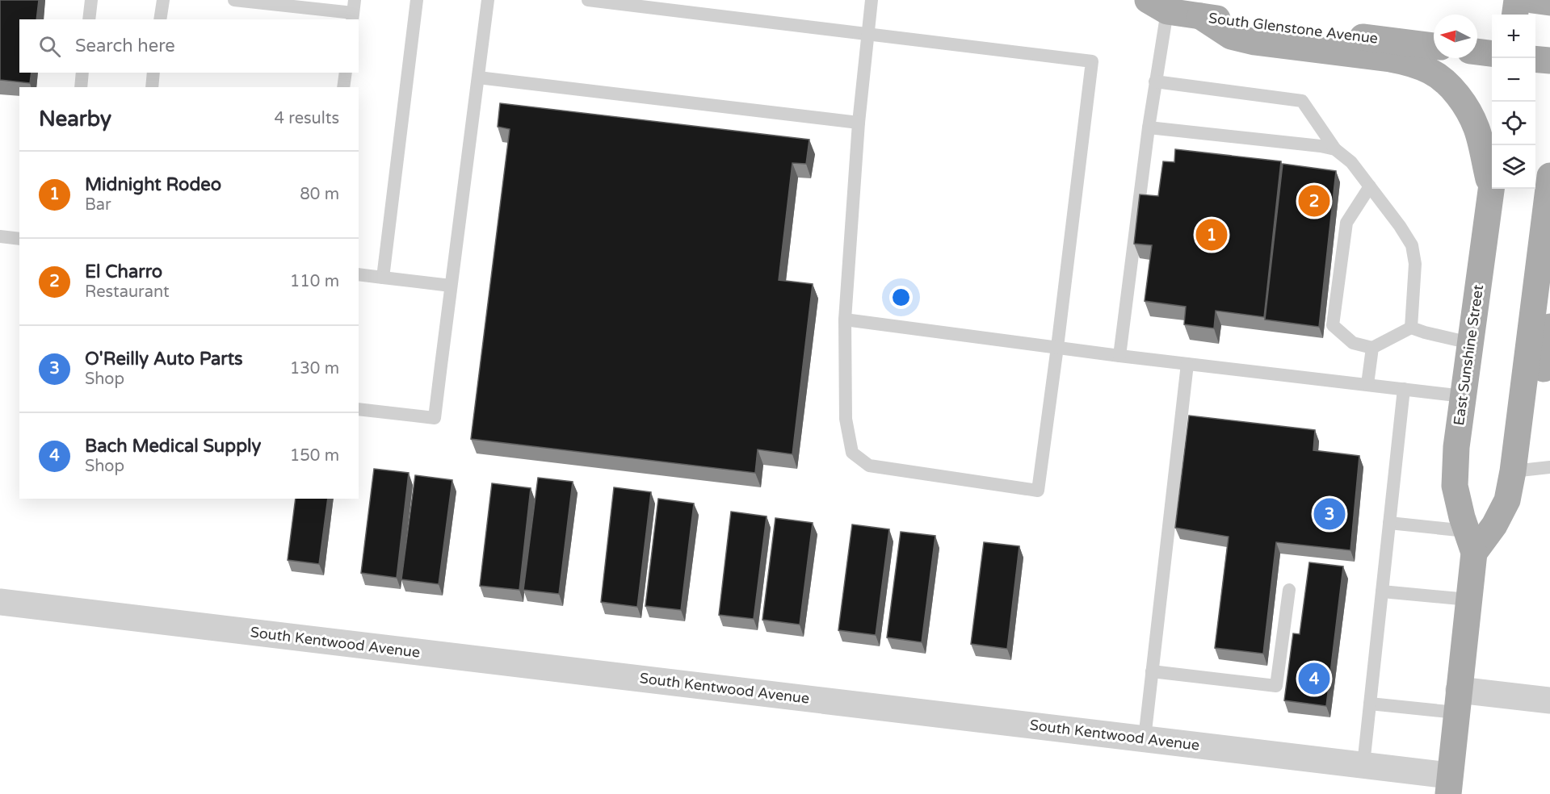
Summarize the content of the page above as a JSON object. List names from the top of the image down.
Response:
{
  "streets": {
    "main road": ["South Glenstone Avenue", "East Sunshine Street"],
    "street": ["South Kentwood Avenue"]
  },
  "crossings": [
    ["East Sunshine Street", "South Kentwood Avenue"]
  ],
  "north": "left",
  "page": {
    "map_buttons": ["+", "−"],
    "search": "Search here",
    "heading": ["Nearby", "4 results"],
    "list": [
      {
        "mark": "1",
        "name": "Midnight Rodeo",
        "note": "Bar",
        "value": "80 m"
      },
      {
        "mark": "2",
        "name": "El Charro",
        "note": "Restaurant",
        "value": "110 m"
      },
      {
        "mark": "3",
        "name": "O'Reilly Auto Parts",
        "note": "Shop",
        "value": "130 m"
      },
      {
        "mark": "4",
        "name": "Bach Medical Supply",
        "note": "Shop",
        "value": "150 m"
      }
    ],
    "pins": [
      "2",
      "1",
      "3",
      "4"
    ]
  }
}
